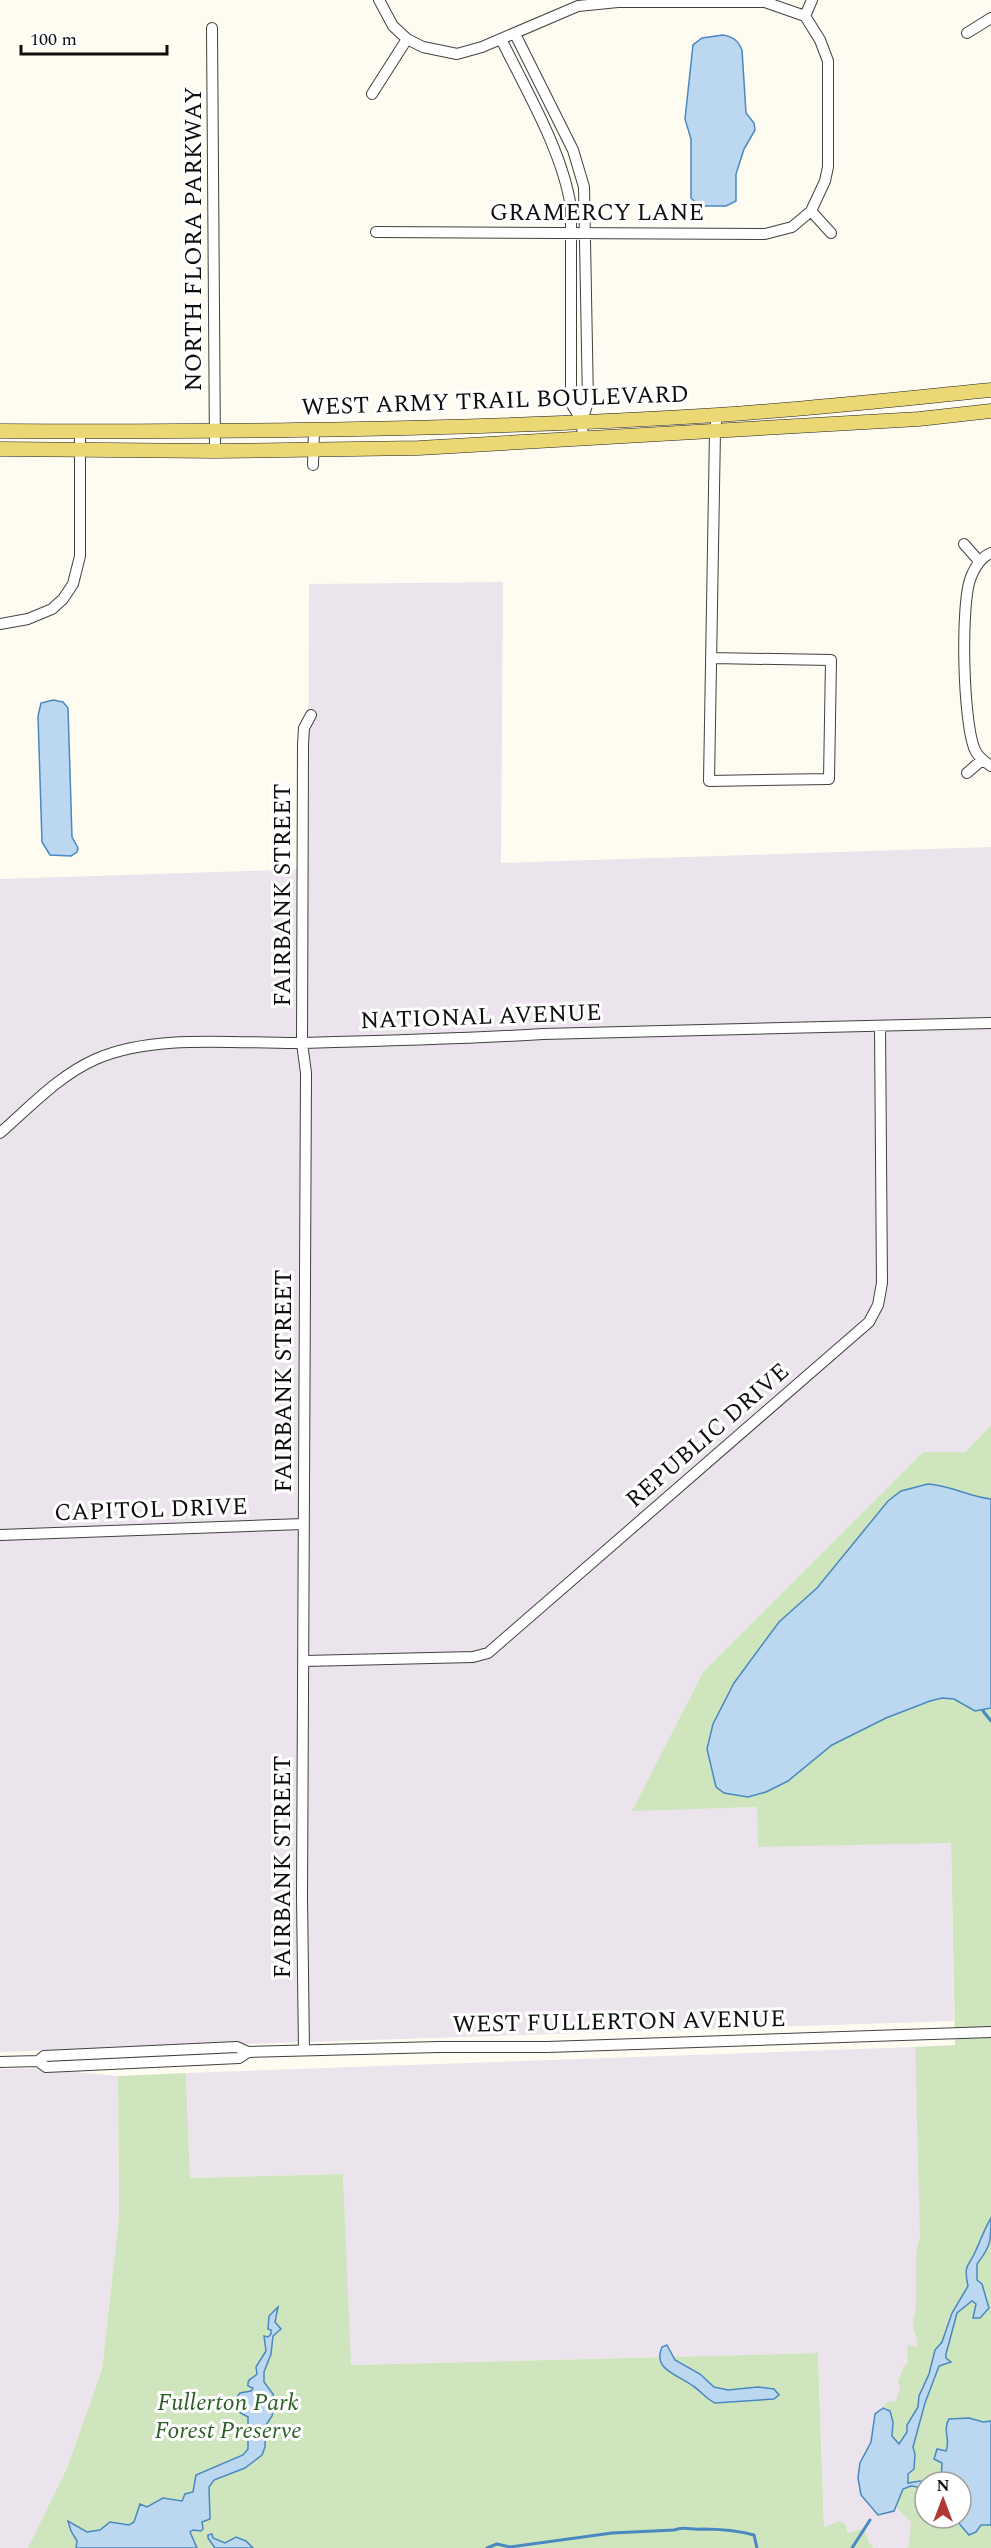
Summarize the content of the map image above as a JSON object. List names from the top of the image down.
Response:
{
  "streets": {
    "main road": ["WEST ARMY TRAIL BOULEVARD"],
    "street": [
      "GRAMERCY LANE",
      "NORTH FLORA PARKWAY",
      "FAIRBANK STREET",
      "NATIONAL AVENUE",
      "REPUBLIC DRIVE",
      "CAPITOL DRIVE",
      "WEST FULLERTON AVENUE"
    ]
  },
  "crossings": [
    ["NORTH FLORA PARKWAY", "WEST ARMY TRAIL BOULEVARD"],
    ["FAIRBANK STREET", "NATIONAL AVENUE"],
    ["FAIRBANK STREET", "REPUBLIC DRIVE"],
    ["FAIRBANK STREET", "CAPITOL DRIVE"],
    ["FAIRBANK STREET", "WEST FULLERTON AVENUE"],
    ["NATIONAL AVENUE", "REPUBLIC DRIVE"]
  ],
  "parks": ["Fullerton Park Forest Preserve"],
  "scale_bar": "100 m",
  "north": "top"
}
